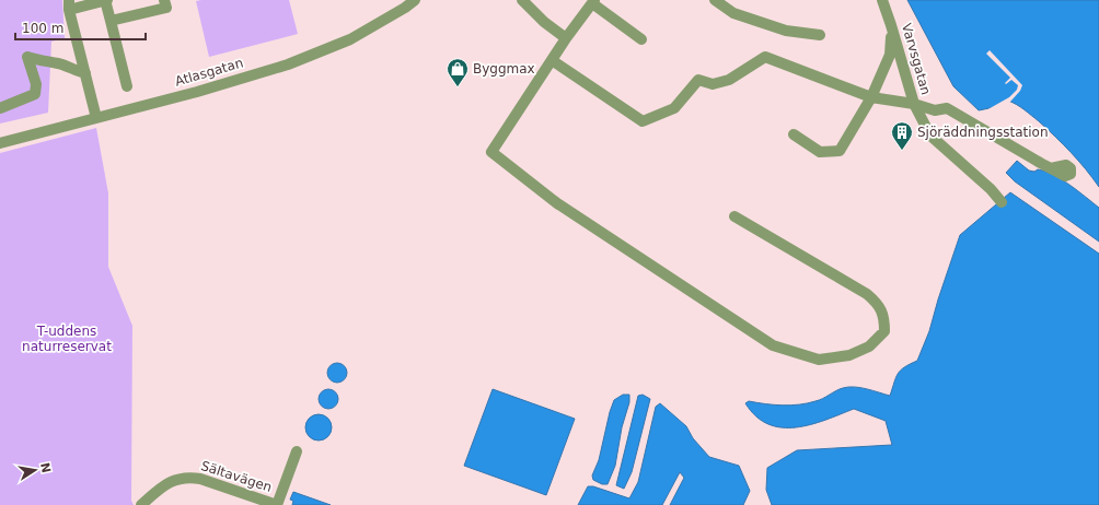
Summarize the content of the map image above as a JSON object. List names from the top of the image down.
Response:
{
  "streets": {
    "street": ["Varvsgatan", "Atlasgatan", "Sältavägen"]
  },
  "parks": ["T-uddens naturreservat"],
  "places": {
    "shop": ["Byggmax"],
    "building": ["Sjöräddningsstation"]
  },
  "scale_bar": "100 m",
  "north": "right"
}
